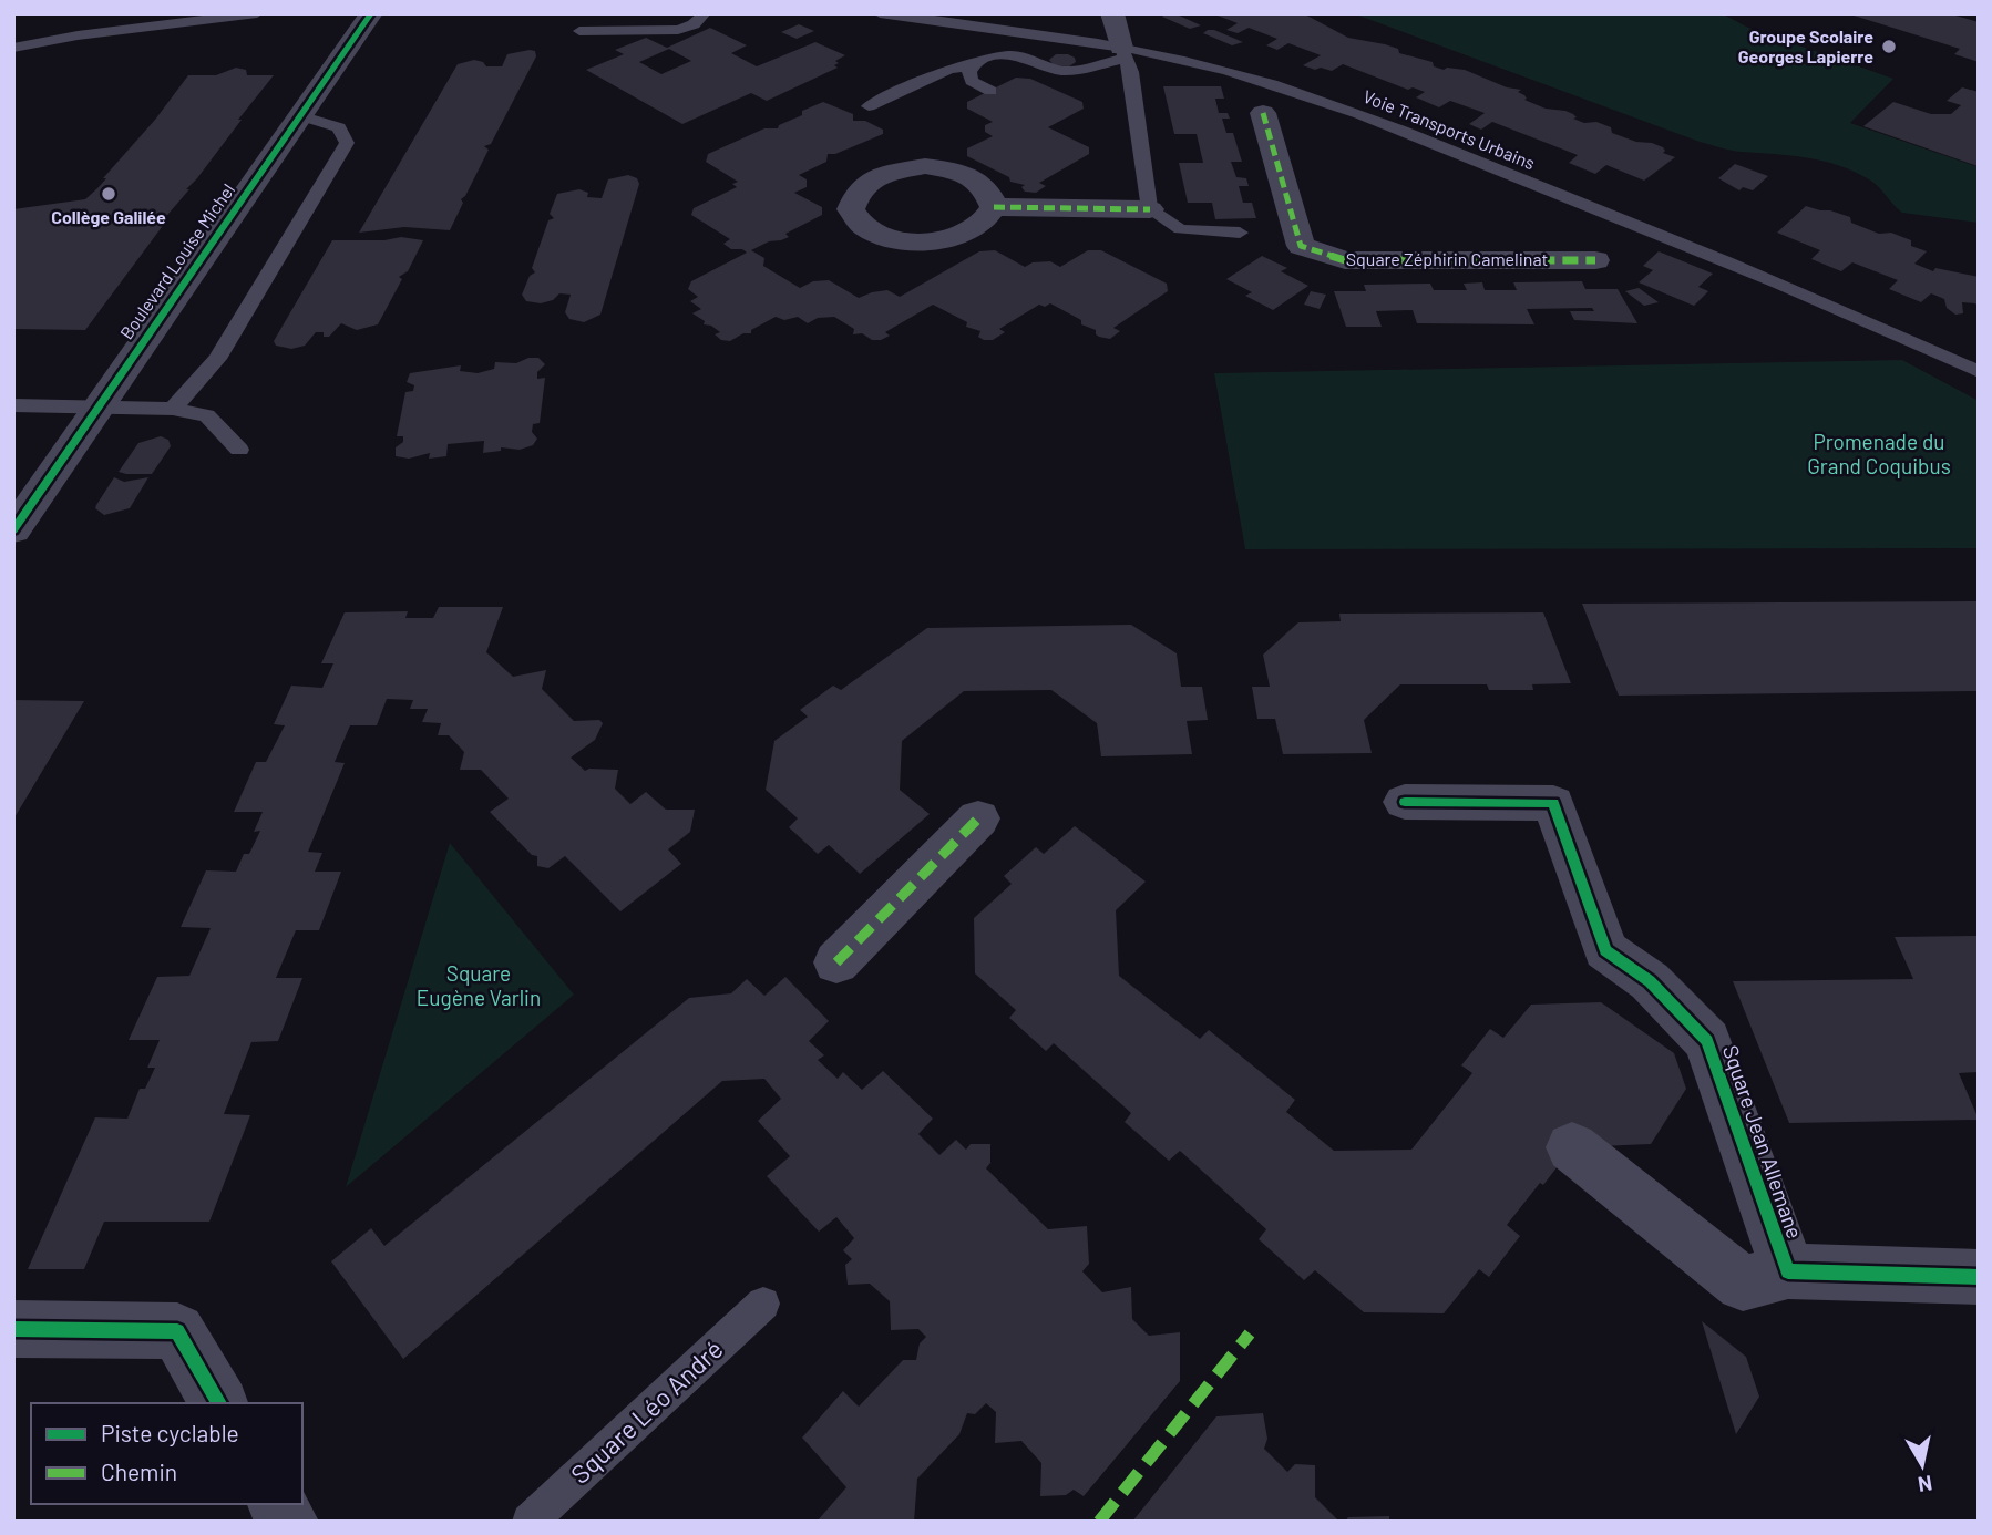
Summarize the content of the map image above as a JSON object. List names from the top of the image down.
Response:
{
  "streets": {
    "street": ["Square Zéphirin Camelinat", "Boulevard Louise Michel", "Square Jean Allemane"],
    "lane": ["Voie Transports Urbains", "Square Léo André"]
  },
  "parks": ["Promenade du Grand Coquibus", "Square Eugène Varlin"],
  "places": ["Groupe Scolaire Georges Lapierre", "Collège Galilée"],
  "legend": ["Piste cyclable", "Chemin"],
  "north": "bottom"
}
